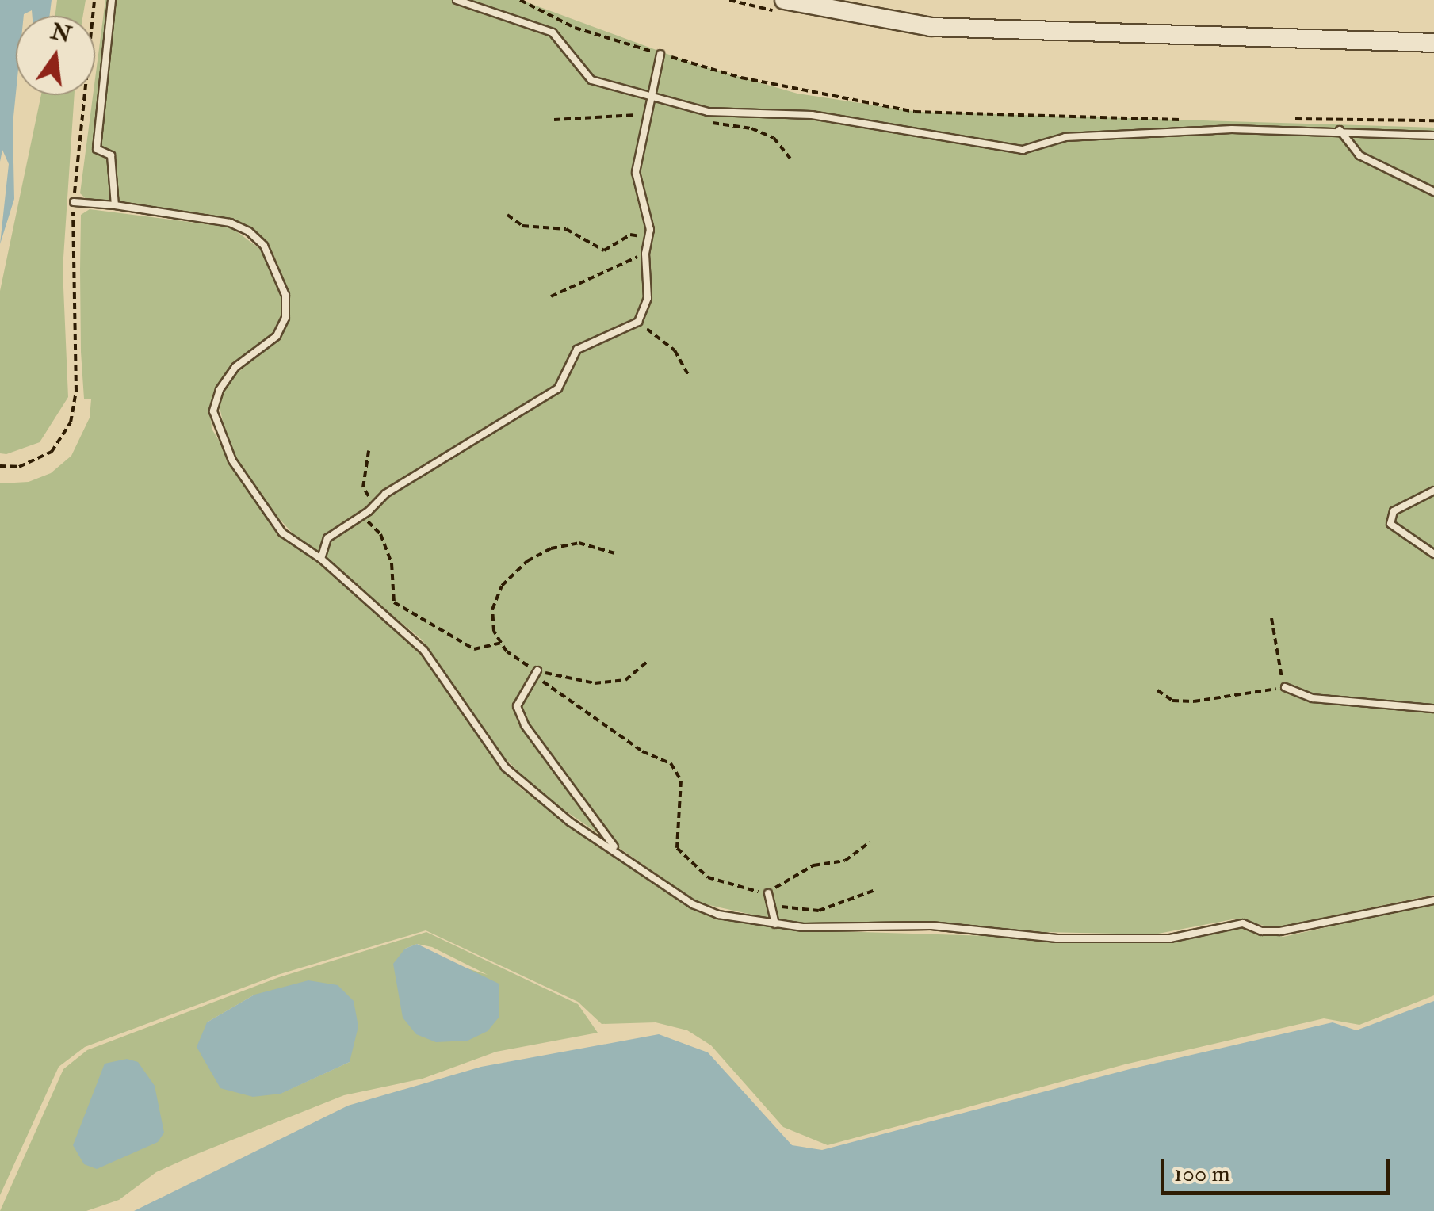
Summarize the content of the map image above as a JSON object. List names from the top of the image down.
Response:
{
  "scale_bar": "100 m",
  "north": "top"
}
